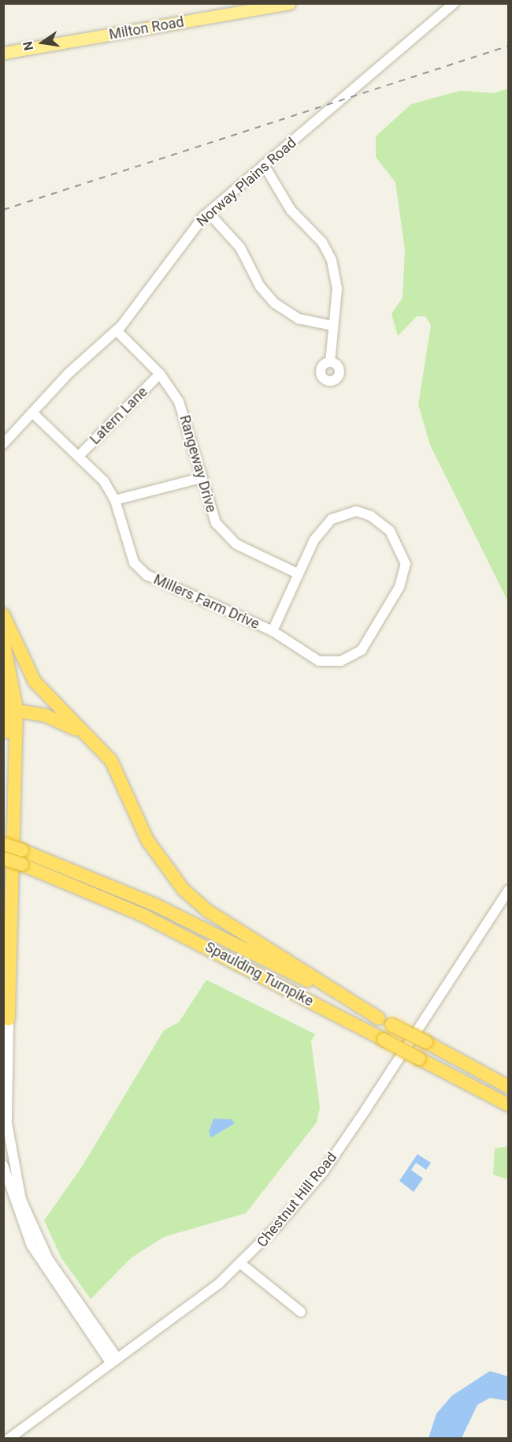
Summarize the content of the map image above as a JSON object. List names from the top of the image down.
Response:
{
  "streets": {
    "highway": ["Spaulding Turnpike"],
    "main road": ["Milton Road"],
    "street": [
      "Norway Plains Road",
      "Latern Lane",
      "Rangeway Drive",
      "Millers Farm Drive",
      "Chestnut Hill Road"
    ]
  },
  "crossings": [
    ["Norway Plains Road", "Rangeway Drive"],
    ["Norway Plains Road", "Millers Farm Drive"],
    ["Latern Lane", "Rangeway Drive"],
    ["Latern Lane", "Millers Farm Drive"],
    ["Rangeway Drive", "Millers Farm Drive"]
  ],
  "north": "left"
}
